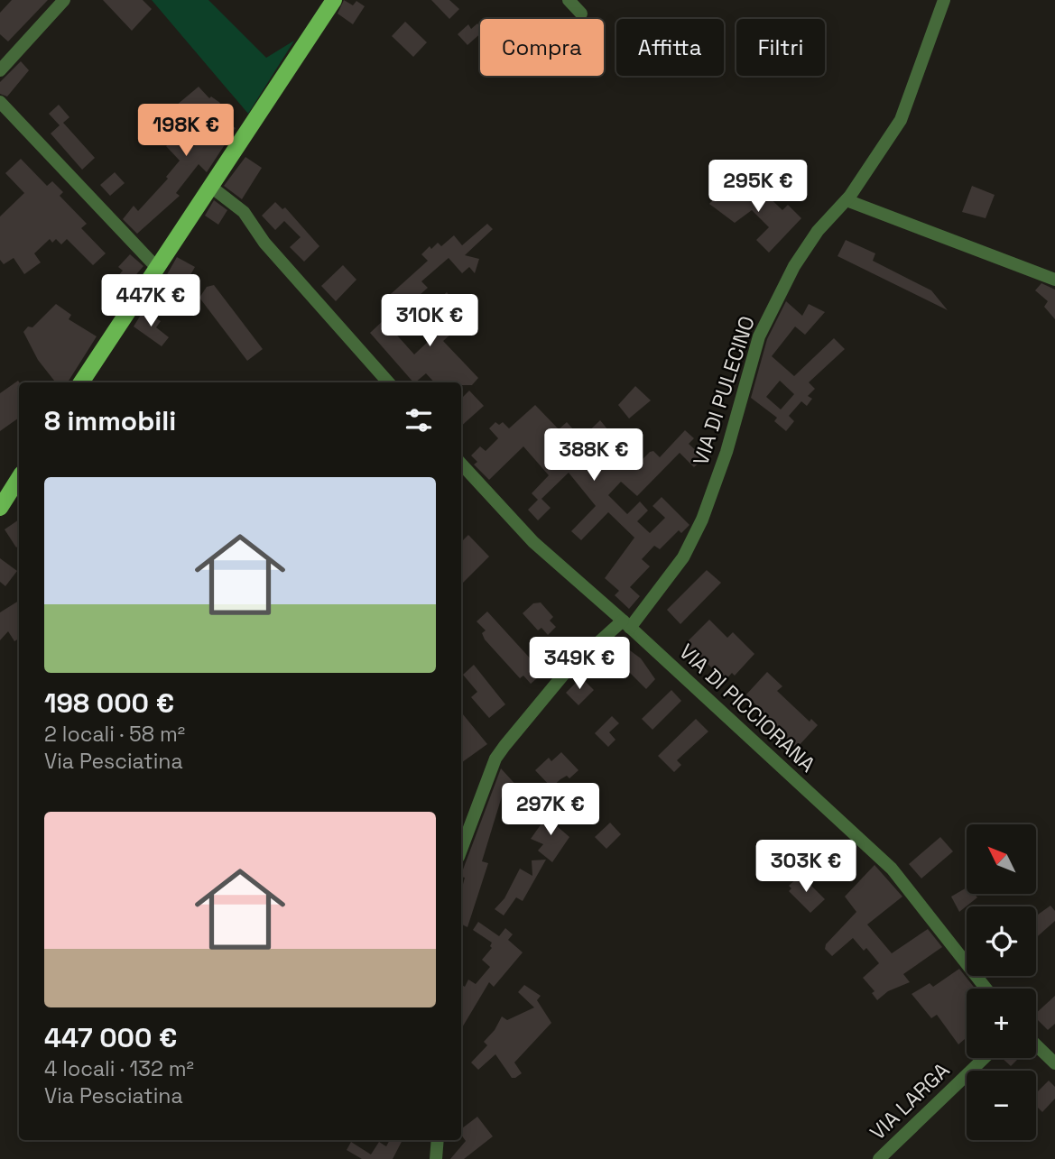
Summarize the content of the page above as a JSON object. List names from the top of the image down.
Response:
{
  "streets": {
    "street": ["VIA DI PULECINO", "VIA DI PICCIORANA", "VIA LARGA"]
  },
  "crossings": [
    ["VIA DI PULECINO", "VIA DI PICCIORANA"]
  ],
  "north": "top left",
  "page": {
    "chip": ["Compra", "Affitta", "Filtri"],
    "price": [
      "198K €",
      "295K €",
      "447K €",
      "310K €",
      "388K €",
      "349K €",
      "297K €",
      "303K €"
    ],
    "heading": "8 immobili",
    "list": [
      {
        "name": "198 000 €",
        "note": "2 locali · 58 m² · Via Pesciatina"
      },
      {
        "name": "447 000 €",
        "note": "4 locali · 132 m² · Via Pesciatina"
      }
    ],
    "map_buttons": ["+", "−"]
  }
}
